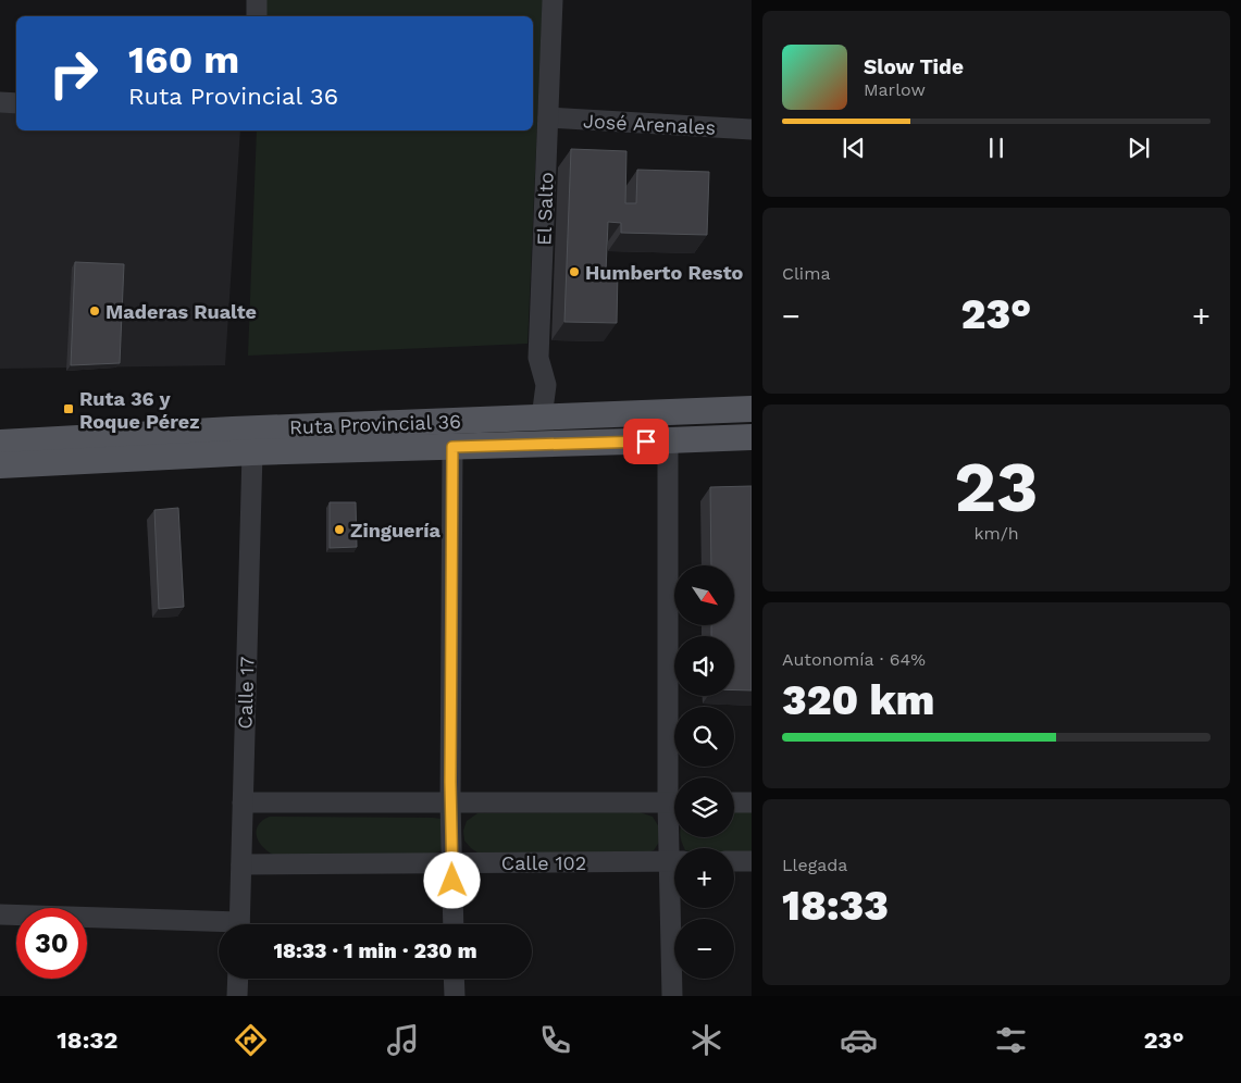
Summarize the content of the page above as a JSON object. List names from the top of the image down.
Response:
{
  "streets": {
    "main road": ["Ruta Provincial 36"],
    "street": [
      "José Arenales",
      "El Salto",
      "Calle 17",
      "Calle 102"
    ]
  },
  "crossings": [
    ["José Arenales", "El Salto"],
    ["El Salto", "Ruta Provincial 36"],
    ["Ruta Provincial 36", "Calle 17"],
    ["Calle 17", "Calle 102"]
  ],
  "places": {
    "other": ["Humberto Resto", "Maderas Rualte", "Zinguería"],
    "transit": ["Ruta 36 y Roque Pérez"]
  },
  "north": "bottom right",
  "page": {
    "turn": ["160 m", "Ruta Provincial 36"],
    "song": ["Slow Tide", "Marlow"],
    "tile": [
      "Clima",
      ["23", "km/h"],
      ["Autonomía · 64%", "320 km"],
      ["Llegada", "18:33"]
    ],
    "heat": ["−", "23°", "+"],
    "map_buttons": ["+", "−"],
    "limit": "30",
    "trip": "18:33 · 1 min · 230 m",
    "tabs": ["18:32", "23°"]
  }
}
